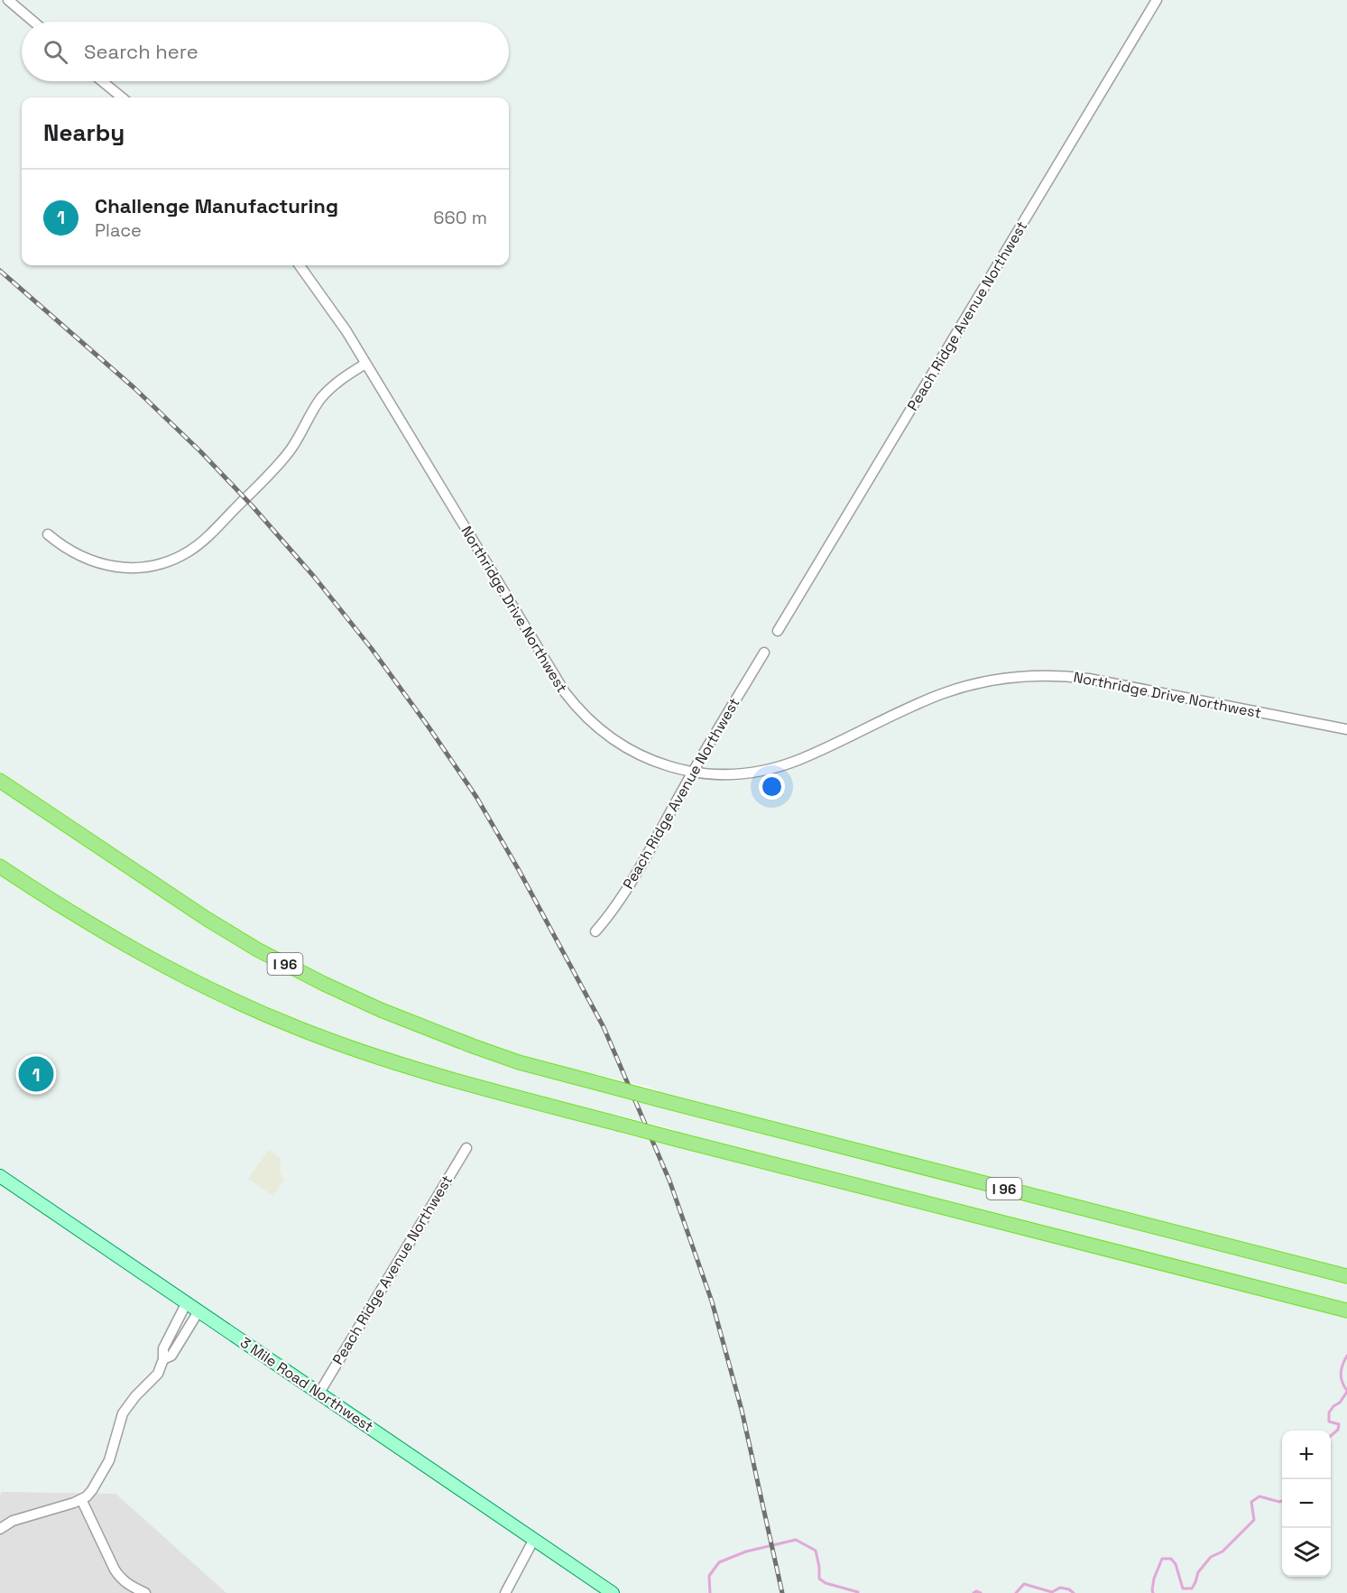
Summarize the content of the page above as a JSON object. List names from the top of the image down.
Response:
{
  "streets": {
    "highway": ["I 96"],
    "main road": ["3 Mile Road Northwest"],
    "street": ["Peach Ridge Avenue Northwest", "Northridge Drive Northwest"]
  },
  "crossings": [
    ["Peach Ridge Avenue Northwest", "Northridge Drive Northwest"],
    ["Peach Ridge Avenue Northwest", "3 Mile Road Northwest"]
  ],
  "page": {
    "search": "Search here",
    "heading": "Nearby",
    "list": [
      {
        "mark": "1",
        "name": "Challenge Manufacturing",
        "note": "Place",
        "value": "660 m"
      }
    ],
    "pins": "1",
    "map_buttons": ["+", "−"]
  }
}
